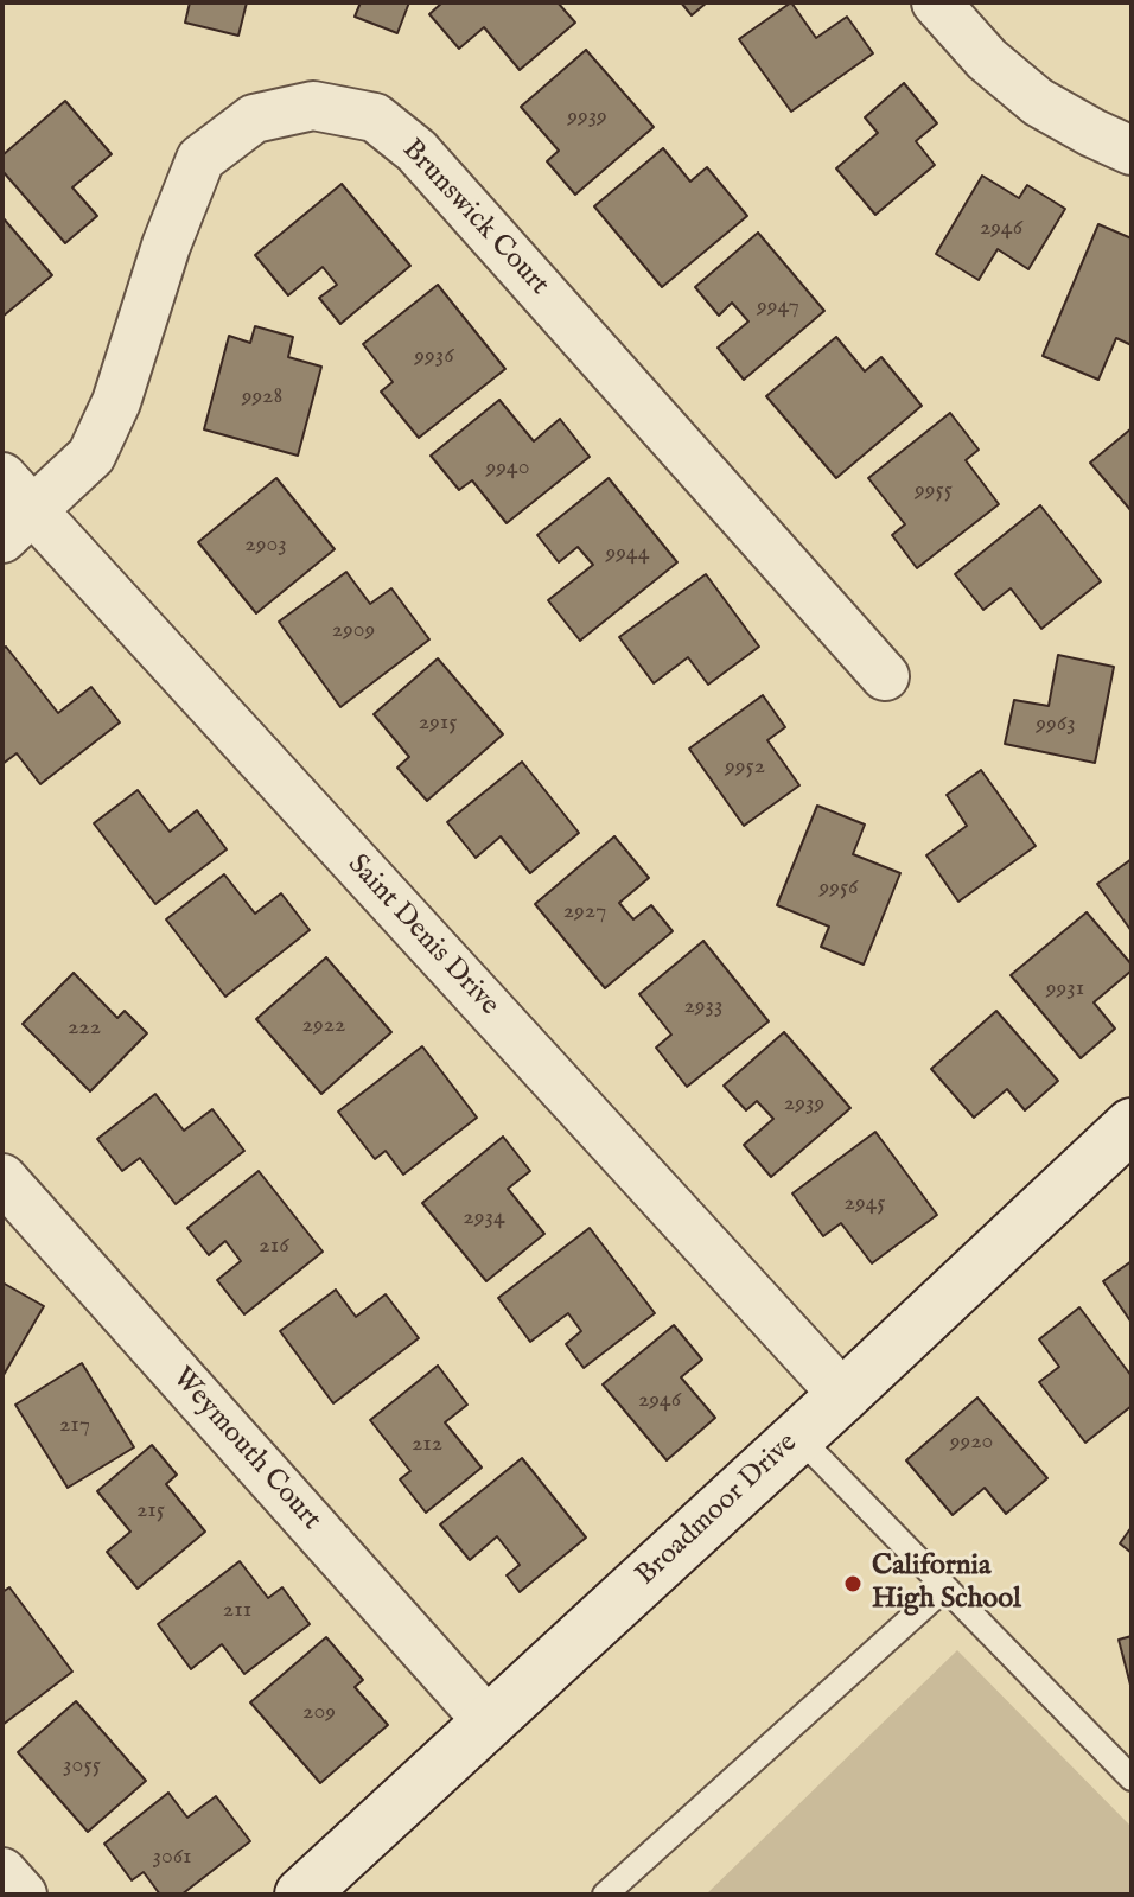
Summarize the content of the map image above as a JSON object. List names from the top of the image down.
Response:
{
  "streets": {
    "street": [
      "Brunswick Court",
      "Saint Denis Drive",
      "Weymouth Court",
      "Broadmoor Drive"
    ]
  },
  "crossings": [
    ["Brunswick Court", "Saint Denis Drive"],
    ["Saint Denis Drive", "Broadmoor Drive"],
    ["Weymouth Court", "Broadmoor Drive"]
  ],
  "places": ["California High School"],
  "house_numbers": [
    "9939",
    "2946",
    "9947",
    "9936",
    "9928",
    "9940",
    "9955",
    "2903",
    "9944",
    "2909",
    "2915",
    "9963",
    "9952",
    "9956",
    "2927",
    "9931",
    "2933",
    "2922",
    "222",
    "2939",
    "2945",
    "2934",
    "216",
    "2946",
    "217",
    "9920",
    "212",
    "215",
    "211",
    "209",
    "3055",
    "3061"
  ]
}
